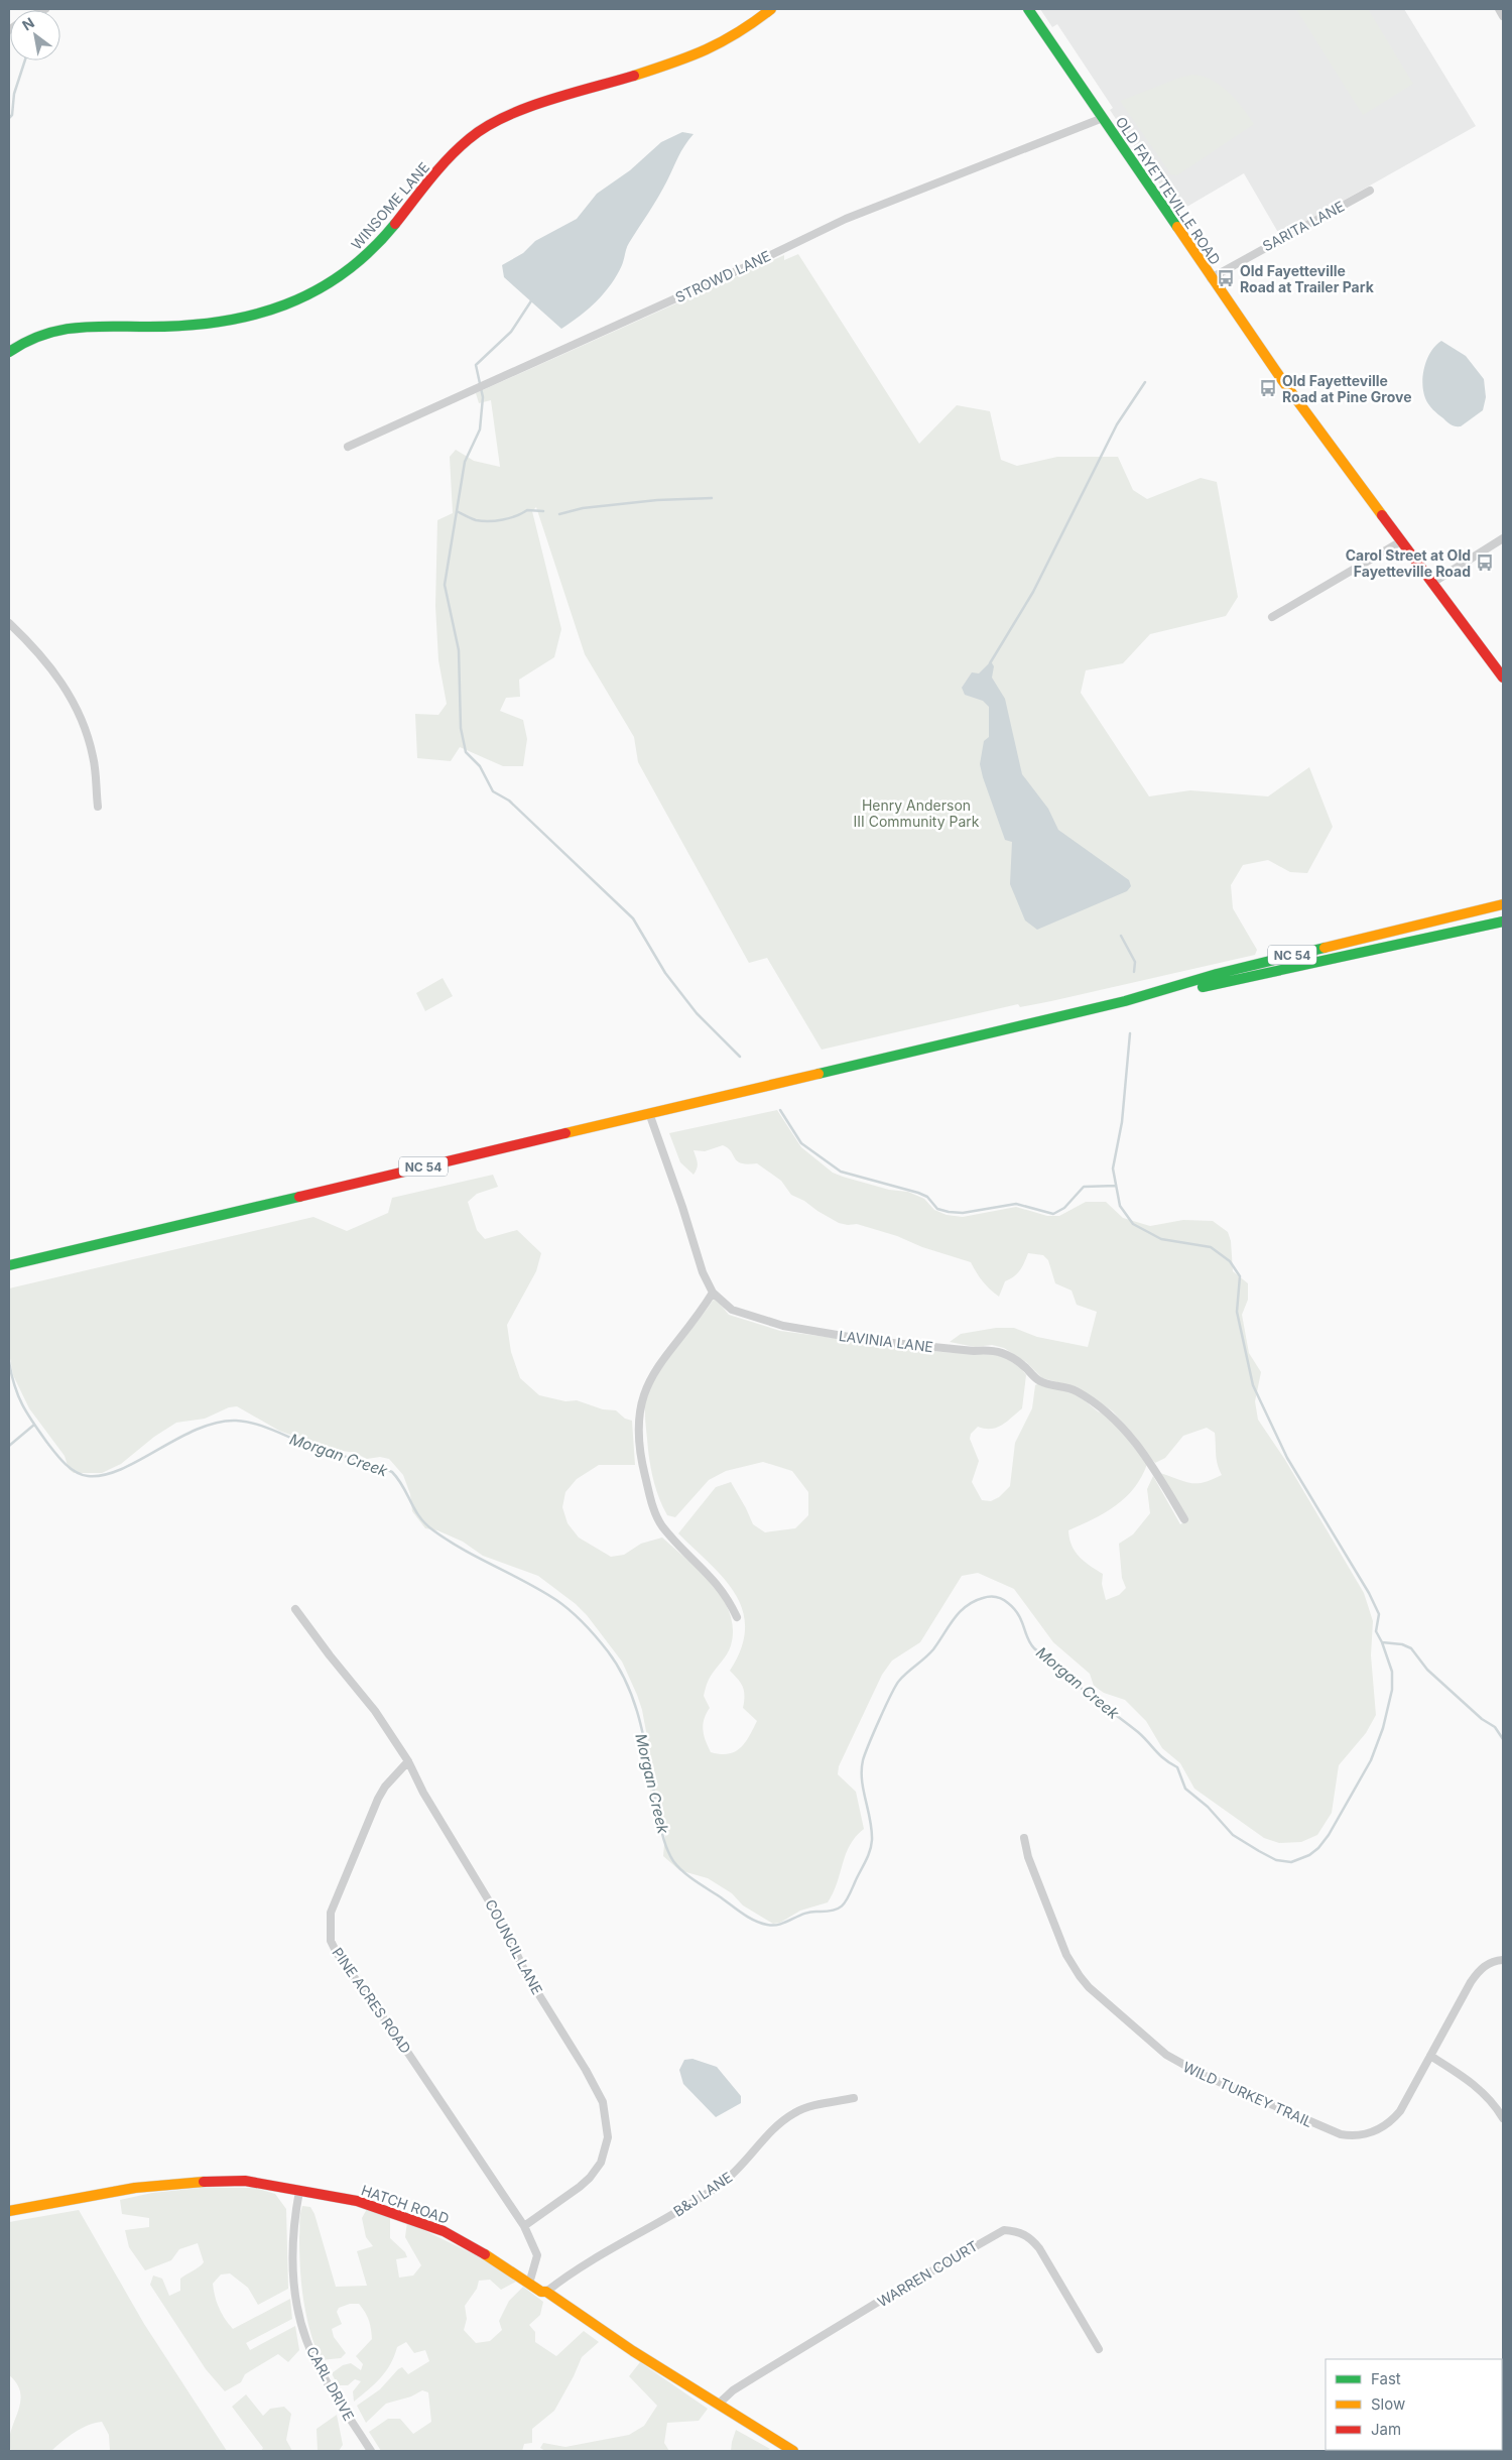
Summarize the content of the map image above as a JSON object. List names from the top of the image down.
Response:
{
  "streets": {
    "main road": [
      "OLD FAYETTEVILLE ROAD",
      "WINSOME LANE",
      "NC 54",
      "HATCH ROAD"
    ],
    "street": [
      "SARITA LANE",
      "STROWD LANE",
      "LAVINIA LANE",
      "COUNCIL LANE",
      "PINE ACRES ROAD",
      "WILD TURKEY TRAIL",
      "B&J LANE",
      "WARREN COURT",
      "CARL DRIVE"
    ]
  },
  "crossings": [
    ["OLD FAYETTEVILLE ROAD", "SARITA LANE"],
    ["OLD FAYETTEVILLE ROAD", "STROWD LANE"],
    ["NC 54", "LAVINIA LANE"],
    ["COUNCIL LANE", "PINE ACRES ROAD"],
    ["B&J LANE", "HATCH ROAD"],
    ["HATCH ROAD", "WARREN COURT"],
    ["HATCH ROAD", "CARL DRIVE"]
  ],
  "water": ["Morgan Creek"],
  "parks": ["Henry Anderson III Community Park"],
  "places": {
    "bus stop": ["Old Fayetteville Road at Trailer Park", "Old Fayetteville Road at Pine Grove", "Carol Street at Old Fayetteville Road"]
  },
  "legend": ["Fast", "Slow", "Jam"],
  "north": "top left"
}
